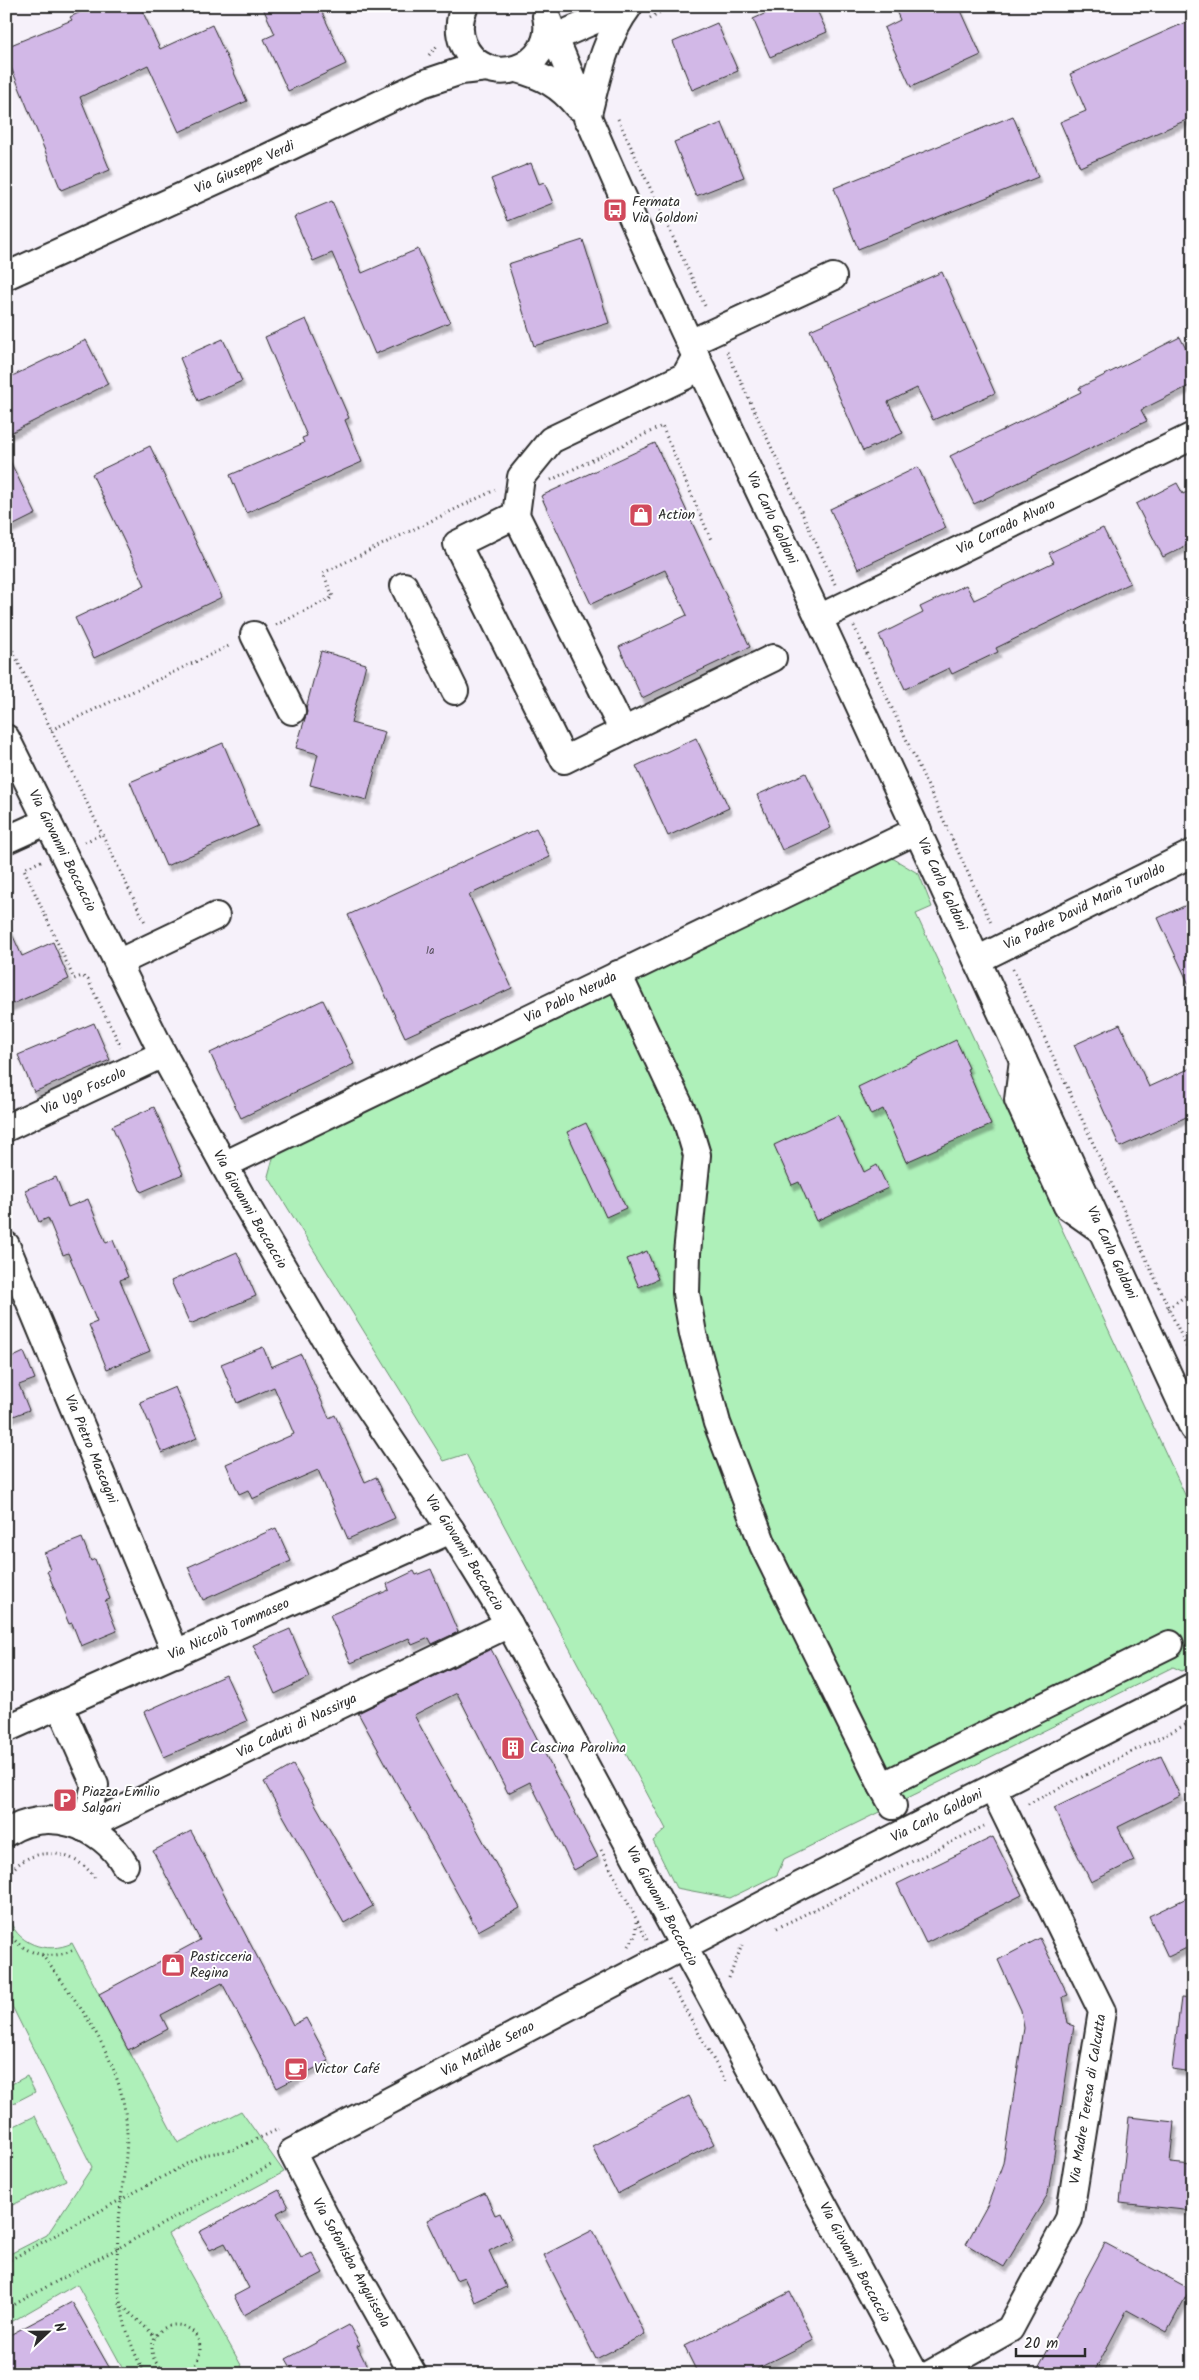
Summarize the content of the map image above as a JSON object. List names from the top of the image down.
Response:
{
  "streets": {
    "street": [
      "Via Giuseppe Verdi",
      "Via Carlo Goldoni",
      "Via Corrado Alvaro",
      "Via Giovanni Boccaccio",
      "Via Padre David Maria Turoldo",
      "Via Pablo Neruda",
      "Via Ugo Foscolo",
      "Via Pietro Mascagni",
      "Via Niccolò Tommaseo",
      "Via Caduti di Nassirya",
      "Via Matilde Serao",
      "Via Madre Teresa di Calcutta",
      "Via Sofonisba Anguissola"
    ]
  },
  "crossings": [
    ["Via Giuseppe Verdi", "Via Carlo Goldoni"],
    ["Via Carlo Goldoni", "Via Corrado Alvaro"],
    ["Via Carlo Goldoni", "Via Giovanni Boccaccio"],
    ["Via Carlo Goldoni", "Via Padre David Maria Turoldo"],
    ["Via Carlo Goldoni", "Via Pablo Neruda"],
    ["Via Carlo Goldoni", "Via Matilde Serao"],
    ["Via Carlo Goldoni", "Via Madre Teresa di Calcutta"],
    ["Via Giovanni Boccaccio", "Via Pablo Neruda"],
    ["Via Giovanni Boccaccio", "Via Ugo Foscolo"],
    ["Via Giovanni Boccaccio", "Via Niccolò Tommaseo"],
    ["Via Giovanni Boccaccio", "Via Caduti di Nassirya"],
    ["Via Giovanni Boccaccio", "Via Matilde Serao"],
    ["Via Pietro Mascagni", "Via Niccolò Tommaseo"],
    ["Via Matilde Serao", "Via Sofonisba Anguissola"]
  ],
  "places": {
    "bus stop": ["Fermata Via Goldoni"],
    "shop": ["Action", "Pasticceria Regina"],
    "building": ["Cascina Parolina"],
    "parking": ["Piazza Emilio Salgari"],
    "cafe": ["Victor Café"]
  },
  "house_numbers": ["1a"],
  "scale_bar": "20 m",
  "north": "right"
}
